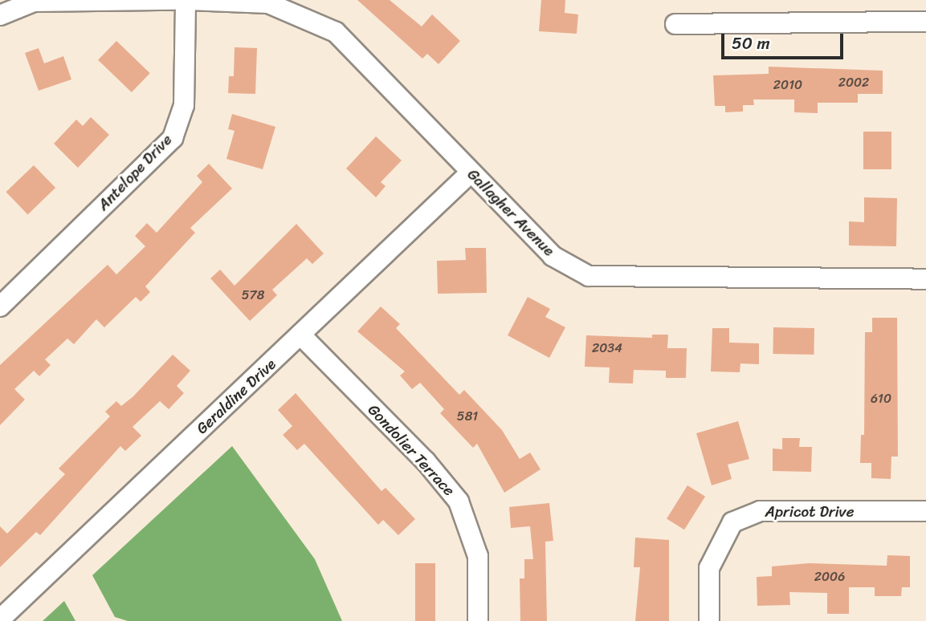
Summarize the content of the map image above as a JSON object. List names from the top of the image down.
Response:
{
  "streets": {
    "street": [
      "Antelope Drive",
      "Gallagher Avenue",
      "Geraldine Drive",
      "Gondolier Terrace",
      "Apricot Drive"
    ]
  },
  "crossings": [
    ["Antelope Drive", "Gallagher Avenue"],
    ["Gallagher Avenue", "Geraldine Drive"],
    ["Geraldine Drive", "Gondolier Terrace"]
  ],
  "house_numbers": [
    "2002",
    "2010",
    "578",
    "2034",
    "610",
    "581",
    "2006"
  ],
  "scale_bar": "50 m"
}
